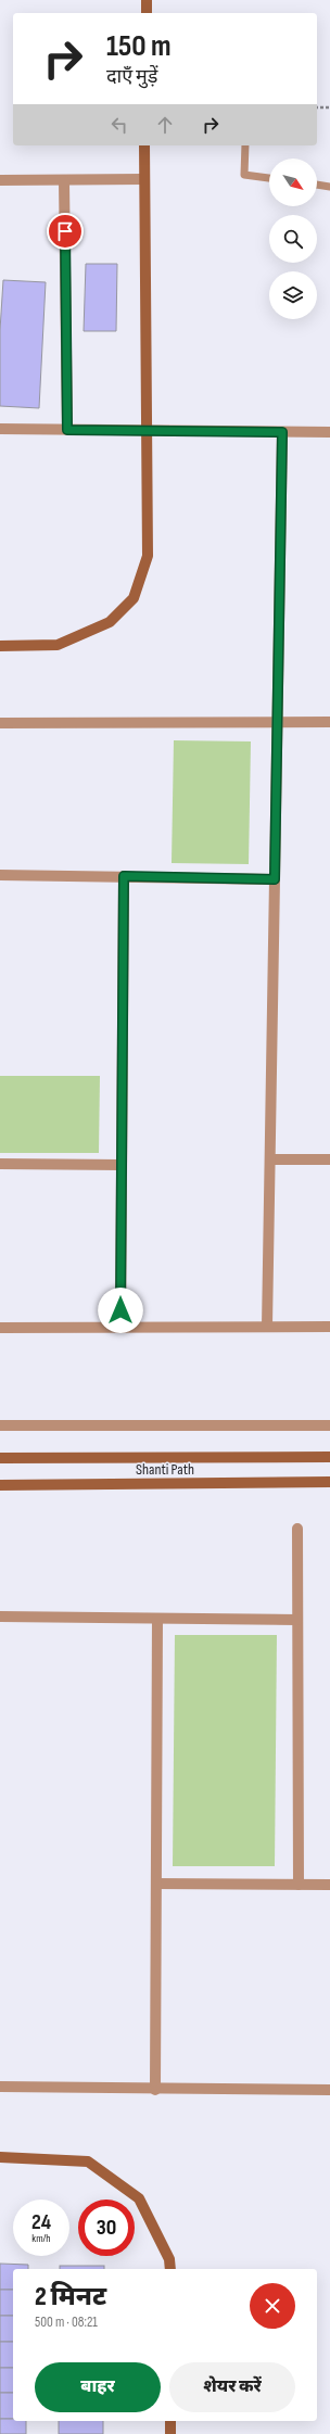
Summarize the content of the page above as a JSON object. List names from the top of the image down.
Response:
{
  "streets": {
    "street": ["Shanti Path"]
  },
  "north": "bottom right",
  "page": {
    "turn": ["150 m", "दाएँ मुड़ें"],
    "speed": "24 km/h",
    "limit": "30",
    "heading": ["2 मिनट", "500 m · 08:21"],
    "buttons": ["बाहर", "शेयर करें"]
  }
}
